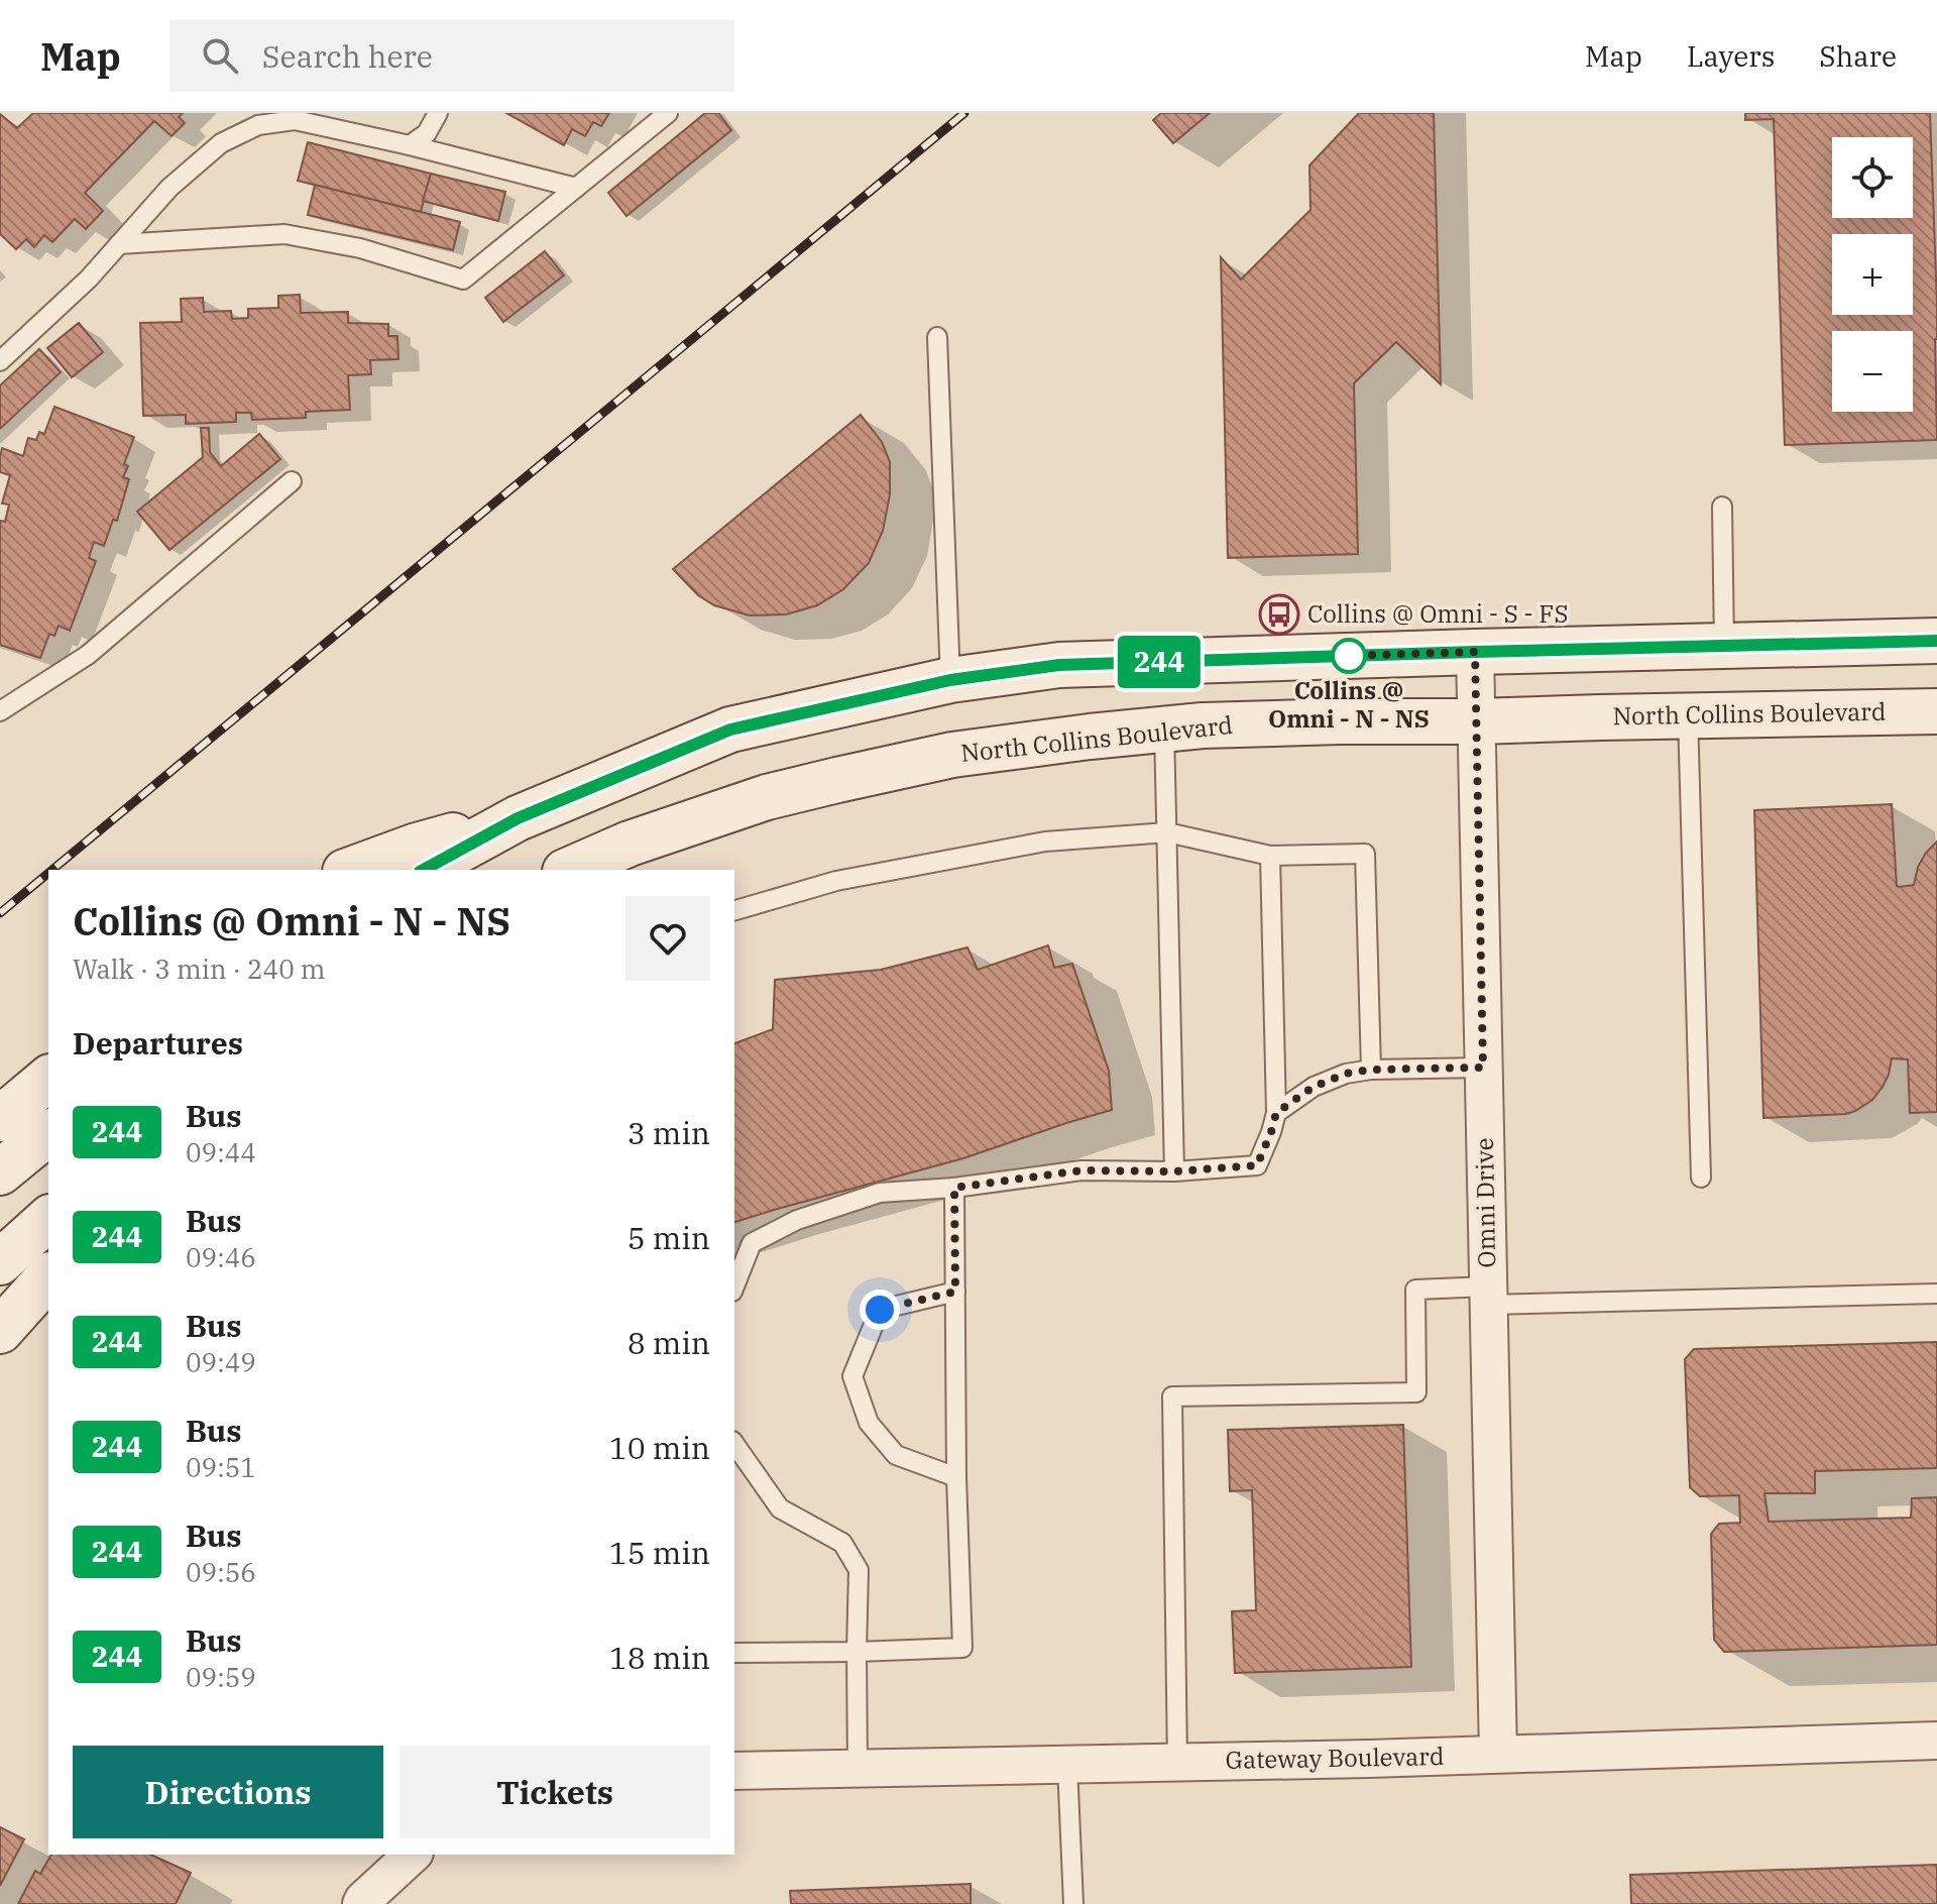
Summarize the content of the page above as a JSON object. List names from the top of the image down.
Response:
{
  "streets": {
    "main road": ["North Collins Boulevard"],
    "street": ["Omni Drive", "Gateway Boulevard"]
  },
  "crossings": [
    ["North Collins Boulevard", "Omni Drive"],
    ["Omni Drive", "Gateway Boulevard"]
  ],
  "places": {
    "bus stop": ["Collins @ Omni - S - FS"],
    "other": ["Collins @ Omni - N - NS"]
  },
  "lines": ["bus line 244"],
  "page": {
    "header": "Map",
    "search": "Search here",
    "nav": ["Map", "Layers", "Share"],
    "on_map": "244",
    "map_buttons": ["+", "−"],
    "heading": [
      ["Collins @ Omni - N - NS", "Walk · 3 min · 240 m"],
      "Departures"
    ],
    "list": [
      {
        "mark": "244",
        "name": "Bus",
        "note": "09:44",
        "value": "3 min"
      },
      {
        "mark": "244",
        "name": "Bus",
        "note": "09:46",
        "value": "5 min"
      },
      {
        "mark": "244",
        "name": "Bus",
        "note": "09:49",
        "value": "8 min"
      },
      {
        "mark": "244",
        "name": "Bus",
        "note": "09:51",
        "value": "10 min"
      },
      {
        "mark": "244",
        "name": "Bus",
        "note": "09:56",
        "value": "15 min"
      },
      {
        "mark": "244",
        "name": "Bus",
        "note": "09:59",
        "value": "18 min"
      }
    ],
    "buttons": ["Directions", "Tickets"]
  }
}
